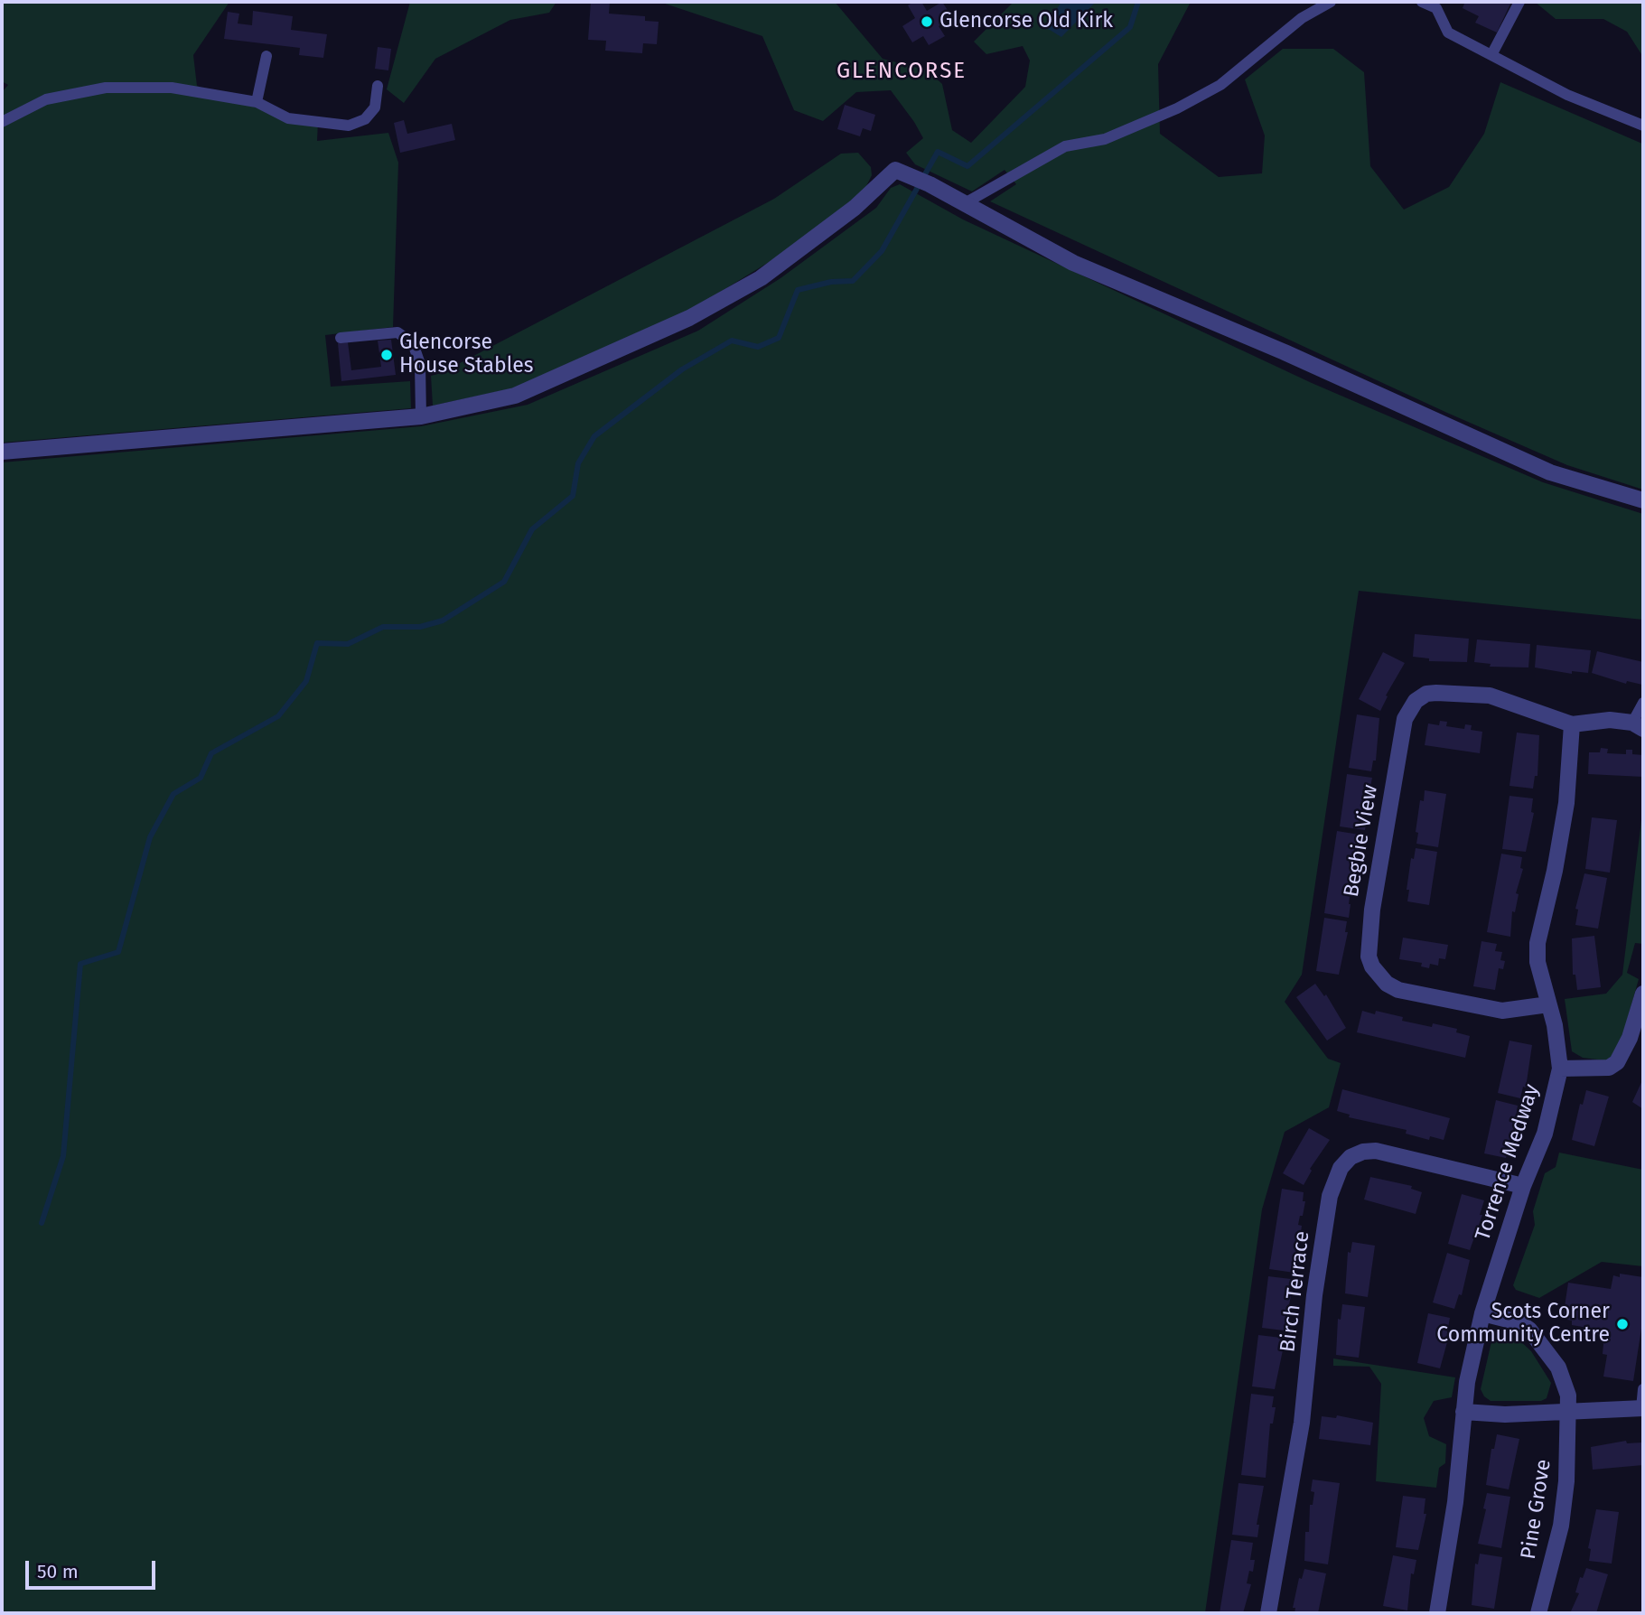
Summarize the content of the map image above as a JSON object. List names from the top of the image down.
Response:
{
  "streets": {
    "street": [
      "Begbie View",
      "Torrence Medway",
      "Birch Terrace",
      "Pine Grove"
    ]
  },
  "crossings": [
    ["Begbie View", "Torrence Medway"],
    ["Torrence Medway", "Birch Terrace"],
    ["Torrence Medway", "Pine Grove"]
  ],
  "districts": ["GLENCORSE"],
  "places": ["Glencorse Old Kirk", "Glencorse House Stables", "Scots Corner Community Centre"],
  "scale_bar": "50 m"
}
